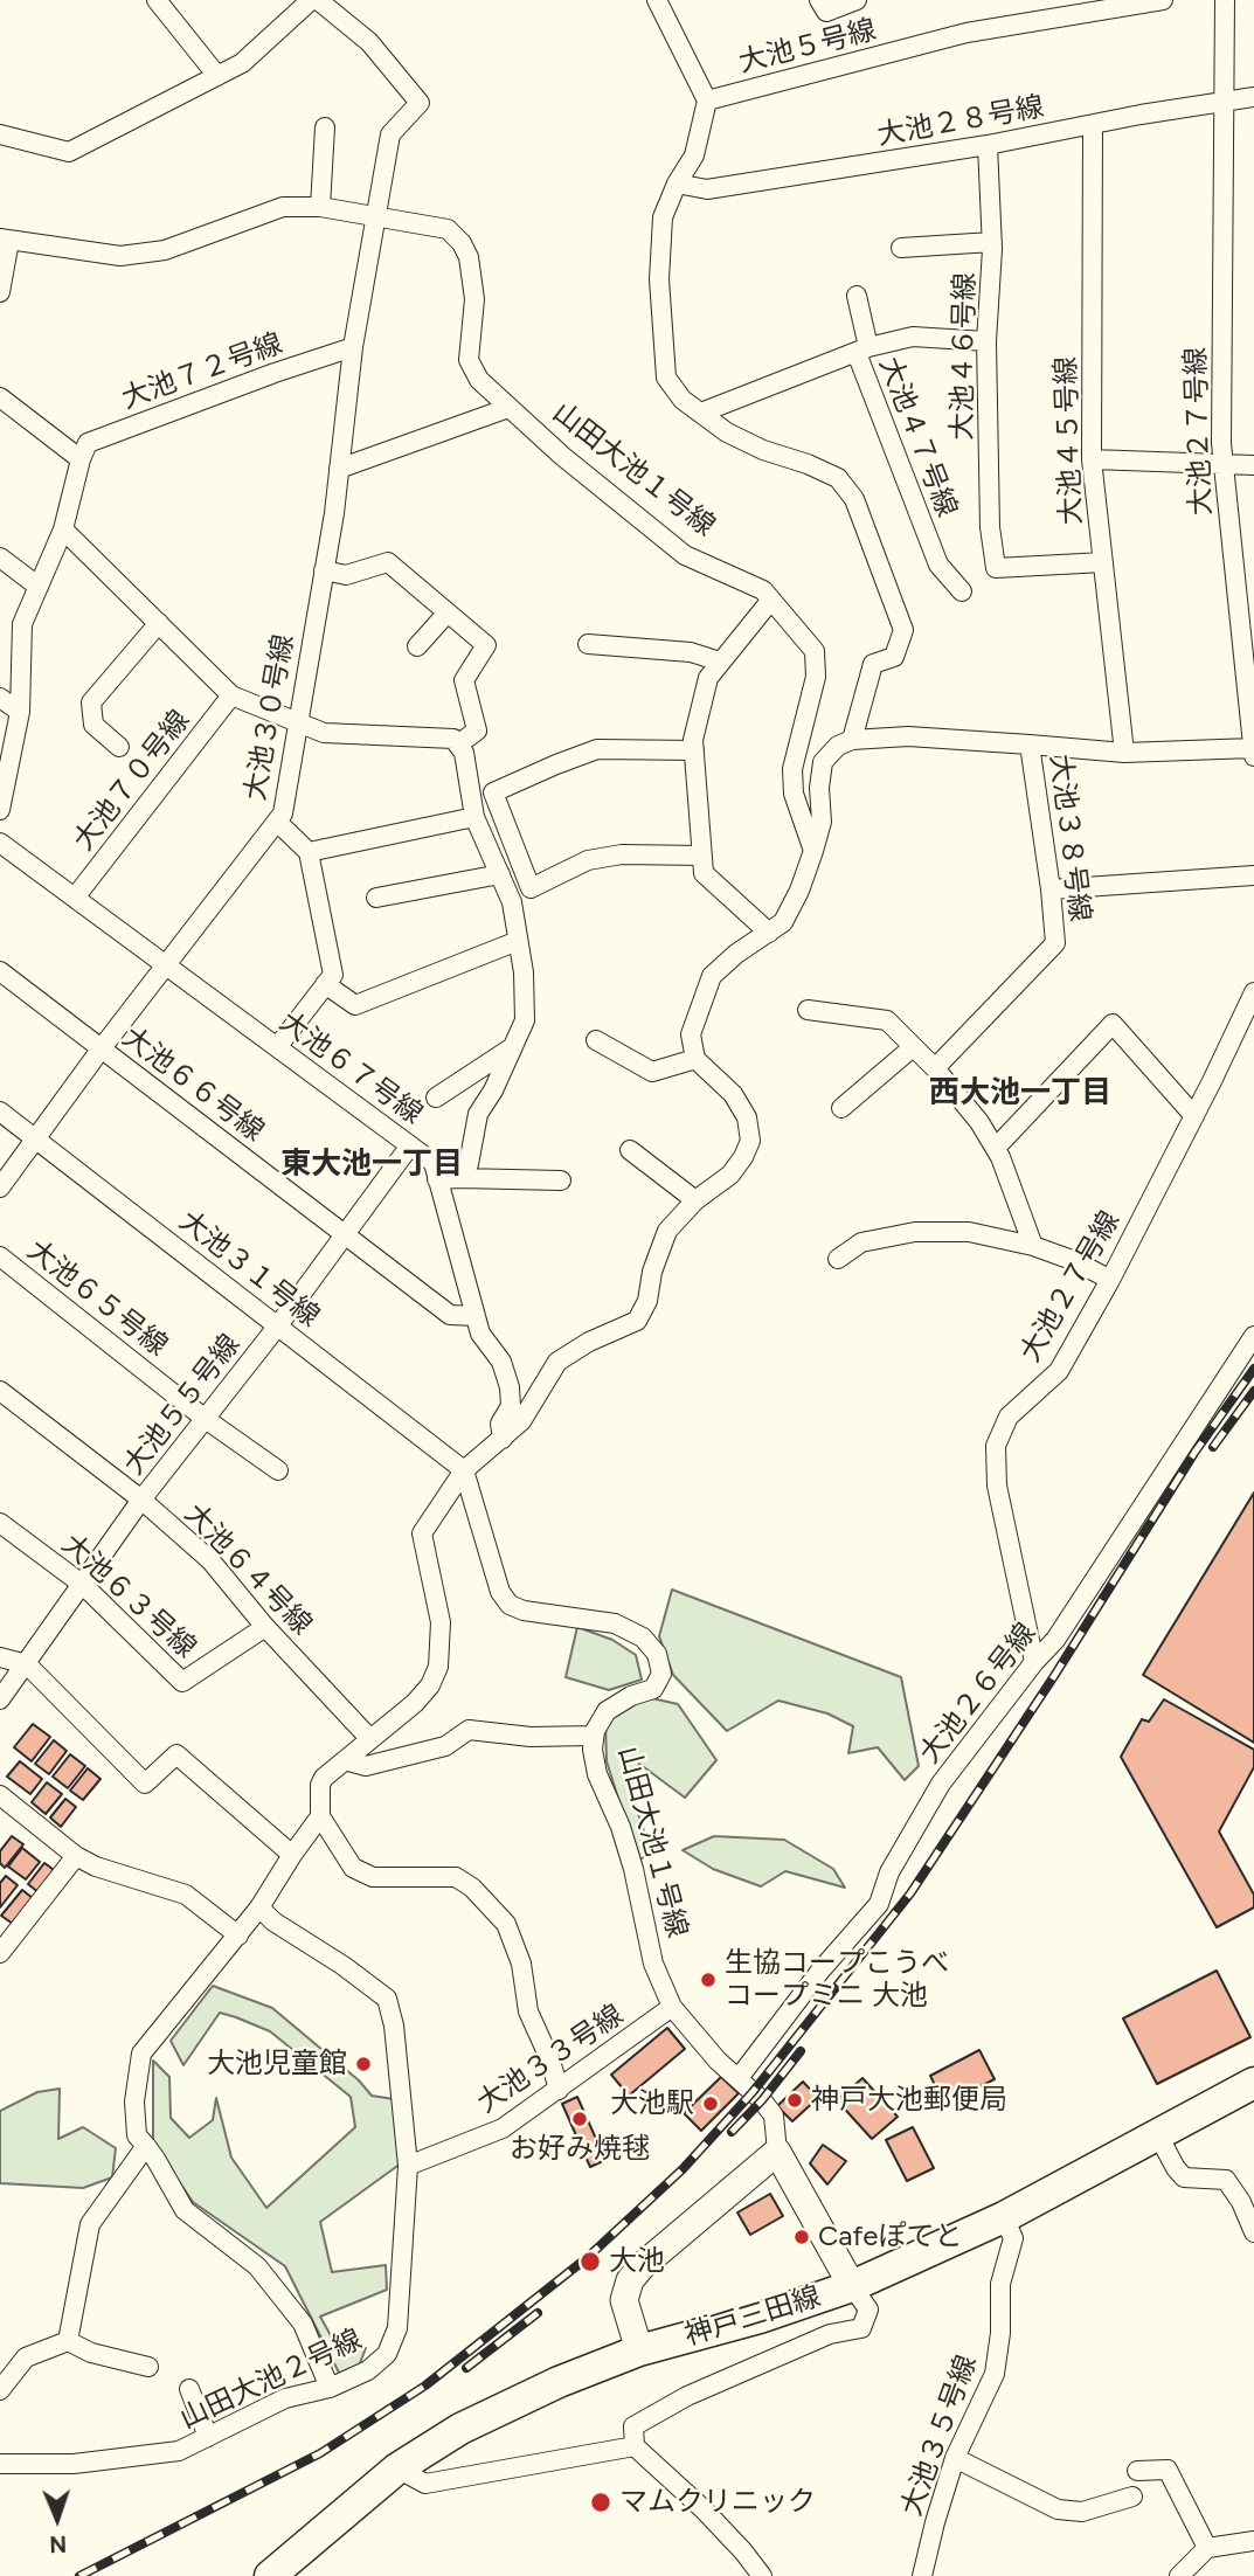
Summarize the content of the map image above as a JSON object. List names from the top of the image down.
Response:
{
  "streets": {
    "main road": ["神戸三田線"],
    "street": [
      "大池５号線",
      "大池２８号線",
      "大池４６号線",
      "大池７２号線",
      "大池２７号線",
      "大池４７号線",
      "大池４５号線",
      "山田大池１号線",
      "大池３０号線",
      "大池７０号線",
      "大池３８号線",
      "大池６７号線",
      "大池６６号線",
      "大池３１号線",
      "大池６５号線",
      "大池５５号線",
      "大池６４号線",
      "大池６３号線",
      "大池２６号線",
      "大池３３号線",
      "山田大池２号線",
      "大池３５号線"
    ]
  },
  "crossings": [
    ["大池２８号線", "大池４６号線"],
    ["大池２８号線", "大池２７号線"],
    ["大池２８号線", "大池４５号線"],
    ["大池４６号線", "大池４５号線"],
    ["大池７２号線", "大池３０号線"],
    ["大池２７号線", "大池３８号線"],
    ["大池２７号線", "大池２６号線"],
    ["大池４５号線", "大池３８号線"],
    ["山田大池１号線", "大池３０号線"],
    ["山田大池１号線", "大池３１号線"],
    ["山田大池１号線", "大池２６号線"],
    ["山田大池１号線", "大池３３号線"],
    ["山田大池１号線", "神戸三田線"],
    ["大池３０号線", "大池６７号線"],
    ["大池３０号線", "大池６６号線"],
    ["大池３０号線", "大池３１号線"],
    ["大池７０号線", "大池６７号線"],
    ["大池６７号線", "大池６６号線"],
    ["大池６７号線", "大池５５号線"],
    ["大池６６号線", "大池５５号線"],
    ["大池３１号線", "大池５５号線"],
    ["大池６５号線", "大池５５号線"],
    ["大池５５号線", "大池６４号線"],
    ["大池５５号線", "大池６３号線"],
    ["大池６４号線", "大池６３号線"],
    ["大池３３号線", "山田大池２号線"],
    ["神戸三田線", "大池３５号線"]
  ],
  "districts": ["西大池一丁目", "東大池一丁目"],
  "places": [
    "生協コープこうべ コープミニ 大池",
    "大池児童館",
    "神戸大池郵便局",
    "大池駅",
    "お好み焼毬",
    "Cafeぽてと",
    "大池",
    "マムクリニック"
  ],
  "north": "bottom"
}
